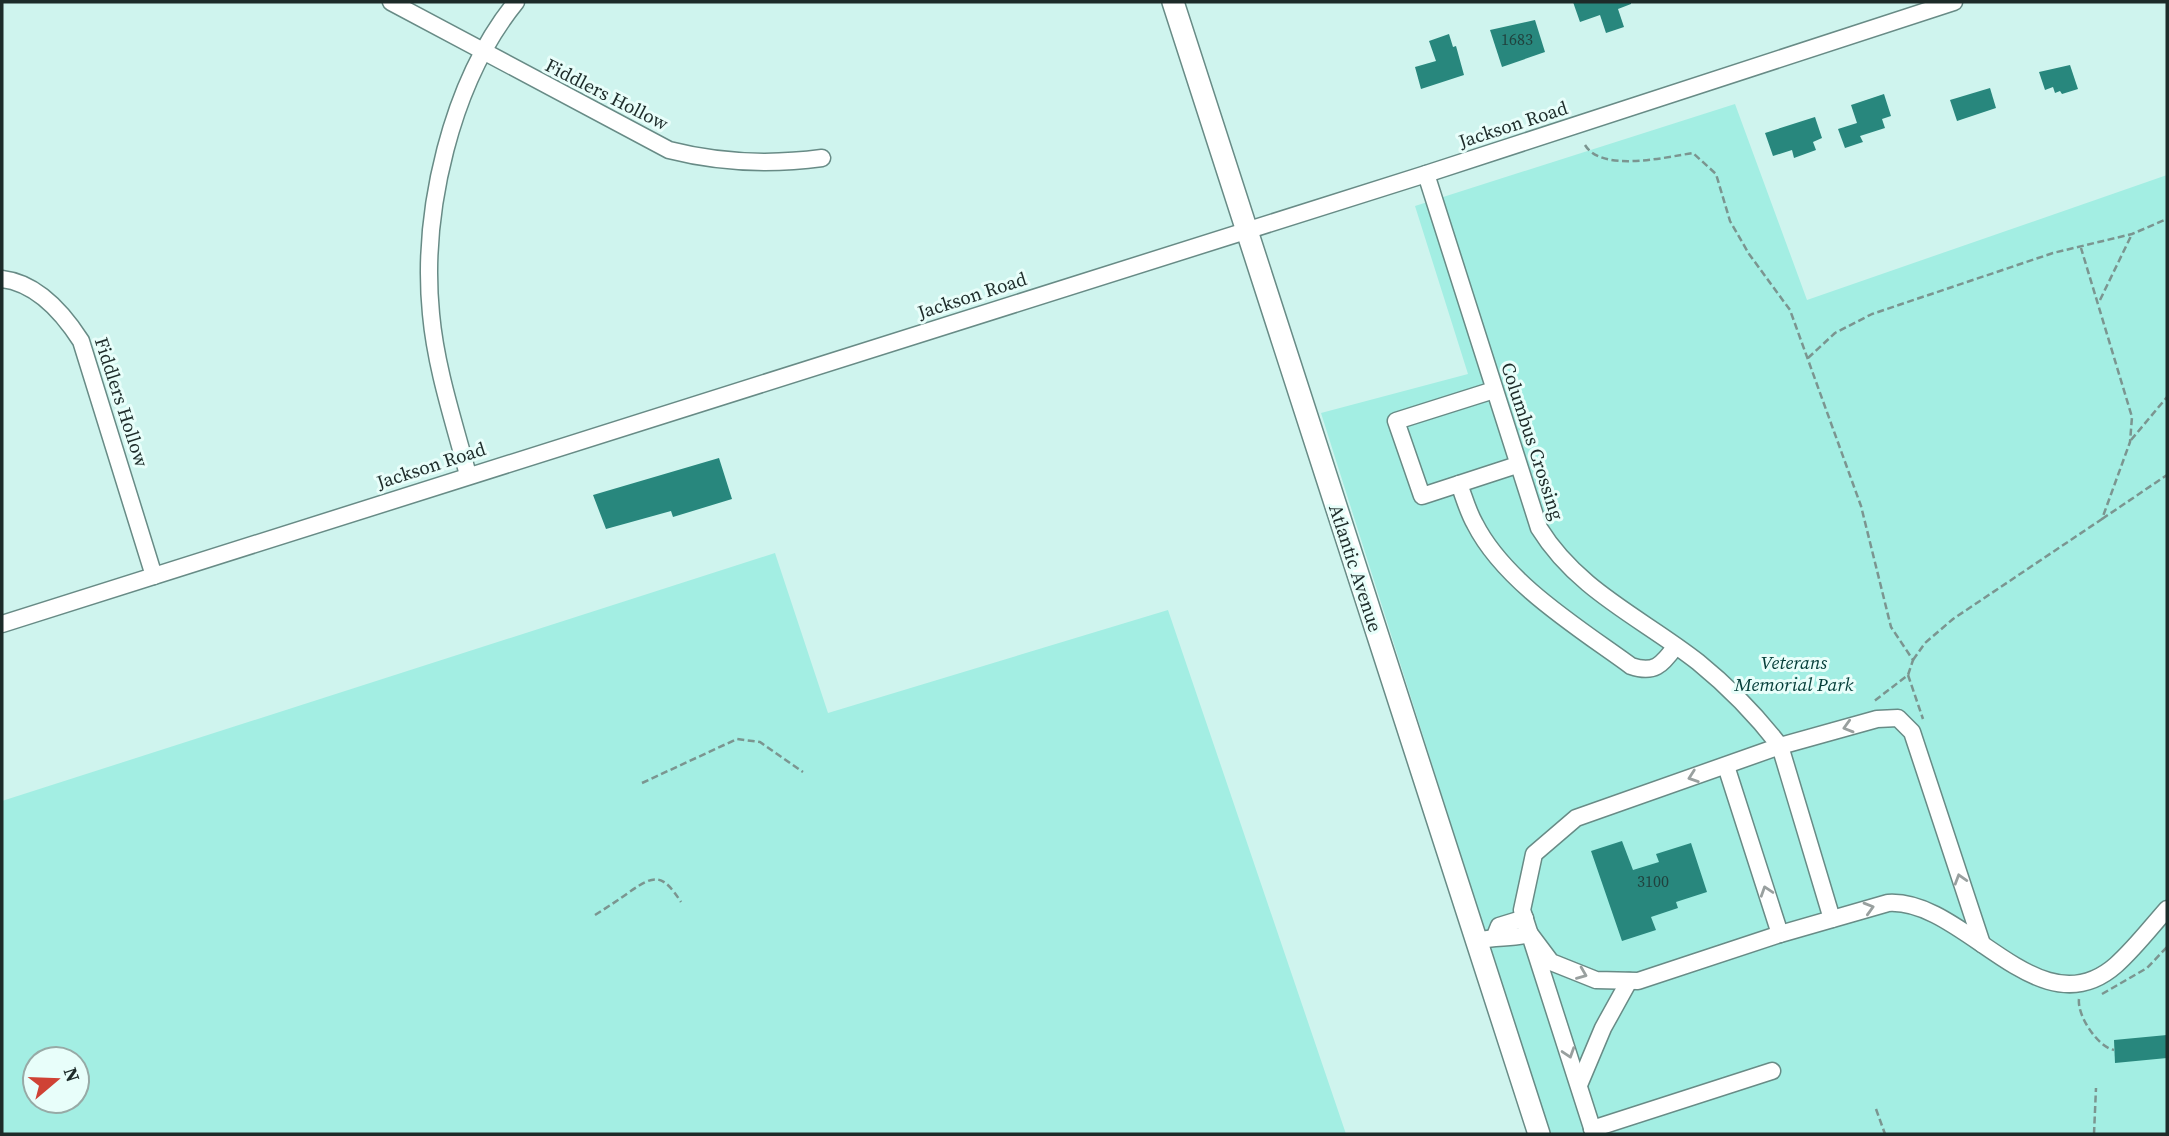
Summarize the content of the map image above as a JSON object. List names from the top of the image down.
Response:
{
  "streets": {
    "main road": ["Atlantic Avenue"],
    "street": ["Fiddlers Hollow", "Jackson Road", "Columbus Crossing"]
  },
  "crossings": [
    ["Fiddlers Hollow", "Jackson Road"],
    ["Jackson Road", "Columbus Crossing"],
    ["Jackson Road", "Atlantic Avenue"]
  ],
  "parks": ["Veterans Memorial Park"],
  "house_numbers": ["1683", "3100"],
  "north": "right"
}
